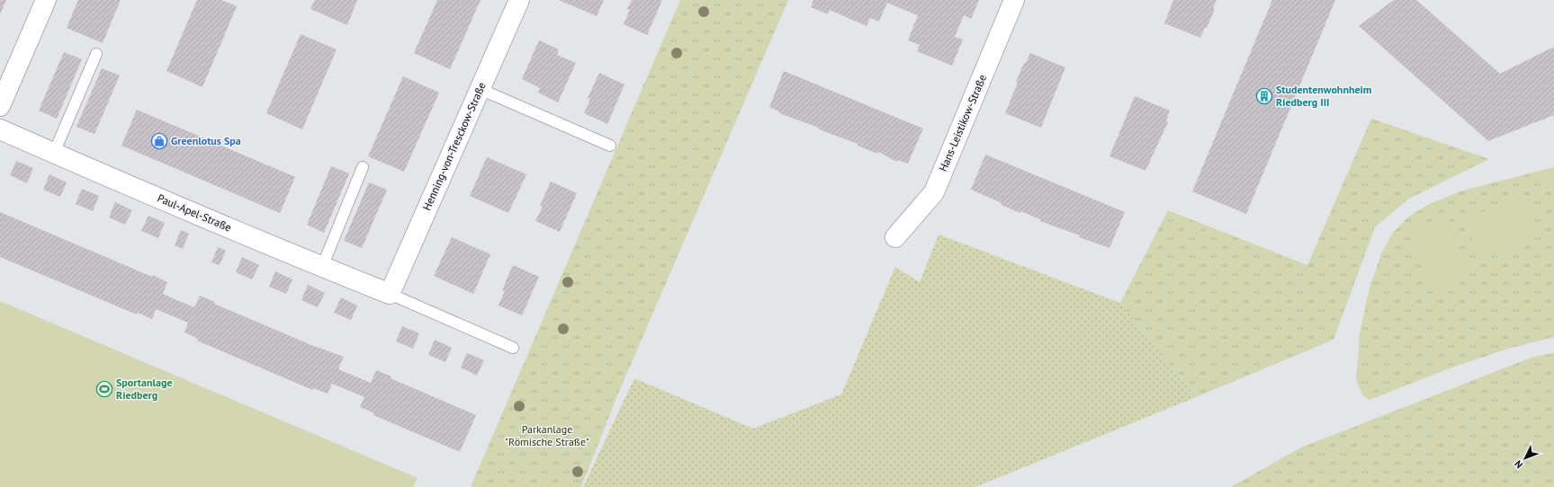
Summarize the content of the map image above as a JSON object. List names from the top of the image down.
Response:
{
  "streets": {
    "street": ["Hans-Leistikow-Straße", "Henning-von-Tresckow-Straße", "Paul-Apel-Straße"]
  },
  "crossings": [
    ["Henning-von-Tresckow-Straße", "Paul-Apel-Straße"]
  ],
  "parks": ["Parkanlage \"Römische Straße\""],
  "places": {
    "building": ["Studentenwohnheim Riedberg III"],
    "shop": ["Greenlotus Spa"],
    "sports": ["Sportanlage Riedberg"]
  },
  "north": "bottom left"
}
